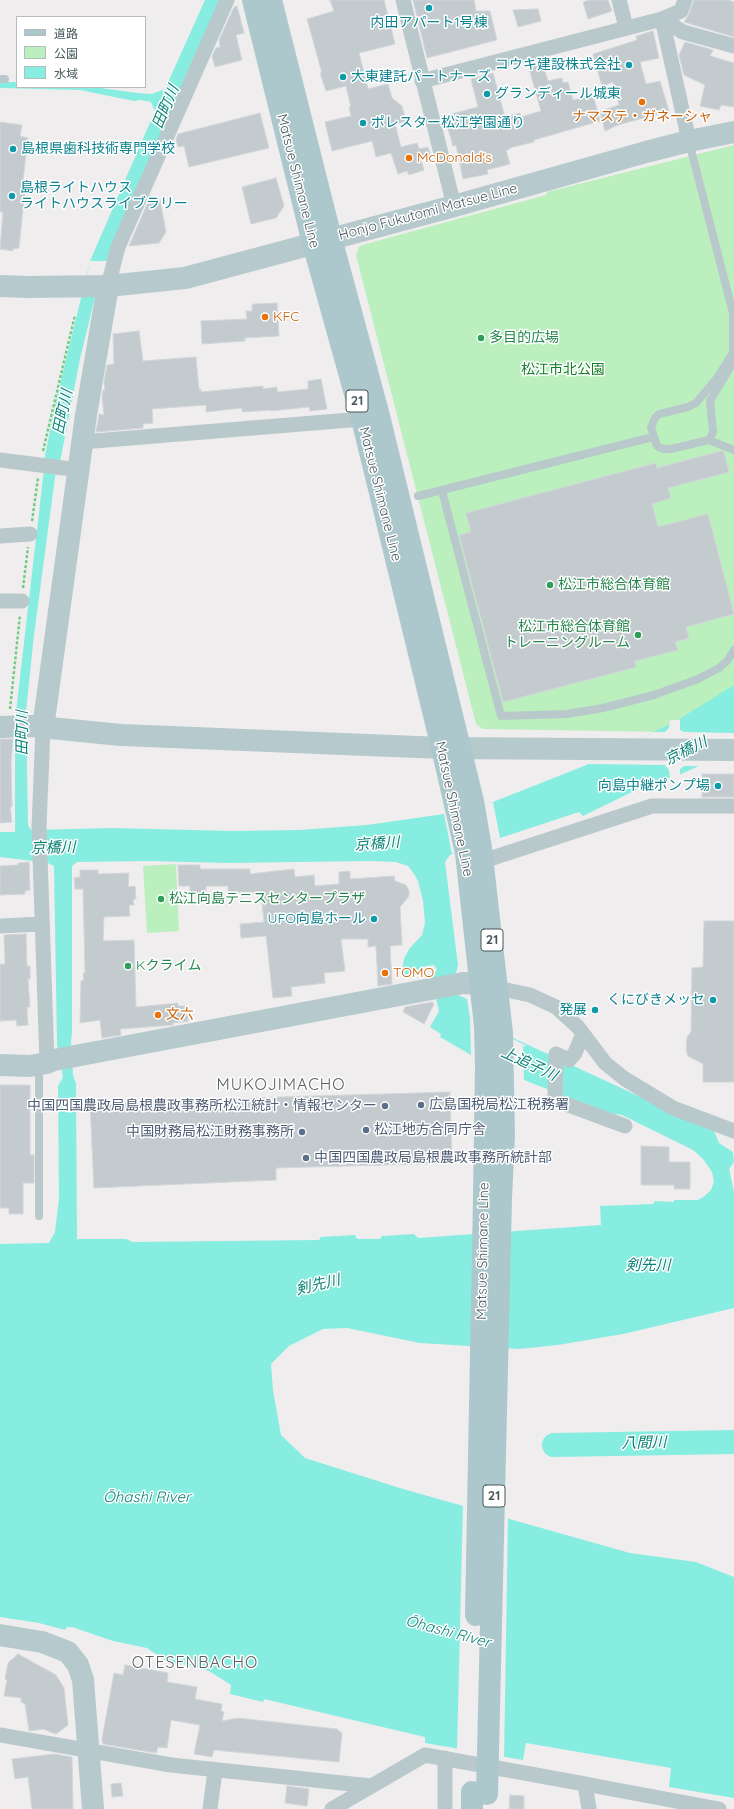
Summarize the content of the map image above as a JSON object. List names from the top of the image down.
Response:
{
  "streets": {
    "main road": ["Matsue Shimane Line", "21"],
    "street": ["Honjo Fukutomi Matsue Line"]
  },
  "crossings": [
    ["Matsue Shimane Line", "Honjo Fukutomi Matsue Line"]
  ],
  "districts": ["MUKOJIMACHO", "OTESENBACHO"],
  "water": [
    "田町川",
    "京橋川",
    "上追子川",
    "剣先川",
    "八間川",
    "Ōhashi River"
  ],
  "parks": ["松江市北公園"],
  "places": [
    "内田アパート1号棟",
    "コウキ建設株式会社",
    "大東建託パートナーズ",
    "グランディール城東",
    "ナマステ・ガネーシャ",
    "ポレスター松江学園通り",
    "島根県歯科技術専門学校",
    "McDonald's",
    "島根ライトハウス ライトハウスライブラリー",
    "KFC",
    "多目的広場",
    "松江市総合体育館",
    "松江市総合体育館 トレーニングルーム",
    "向島中継ポンプ場",
    "松江向島テニスセンタープラザ",
    "UFO向島ホール",
    "Kクライム",
    "TOMO",
    "くにびきメッセ",
    "発展",
    "文六",
    "広島国税局松江税務署",
    "中国四国農政局島根農政事務所松江統計・情報センター",
    "松江地方合同庁舎",
    "中国財務局松江財務事務所",
    "中国四国農政局島根農政事務所統計部"
  ],
  "legend": ["道路", "公園", "水域"]
}
